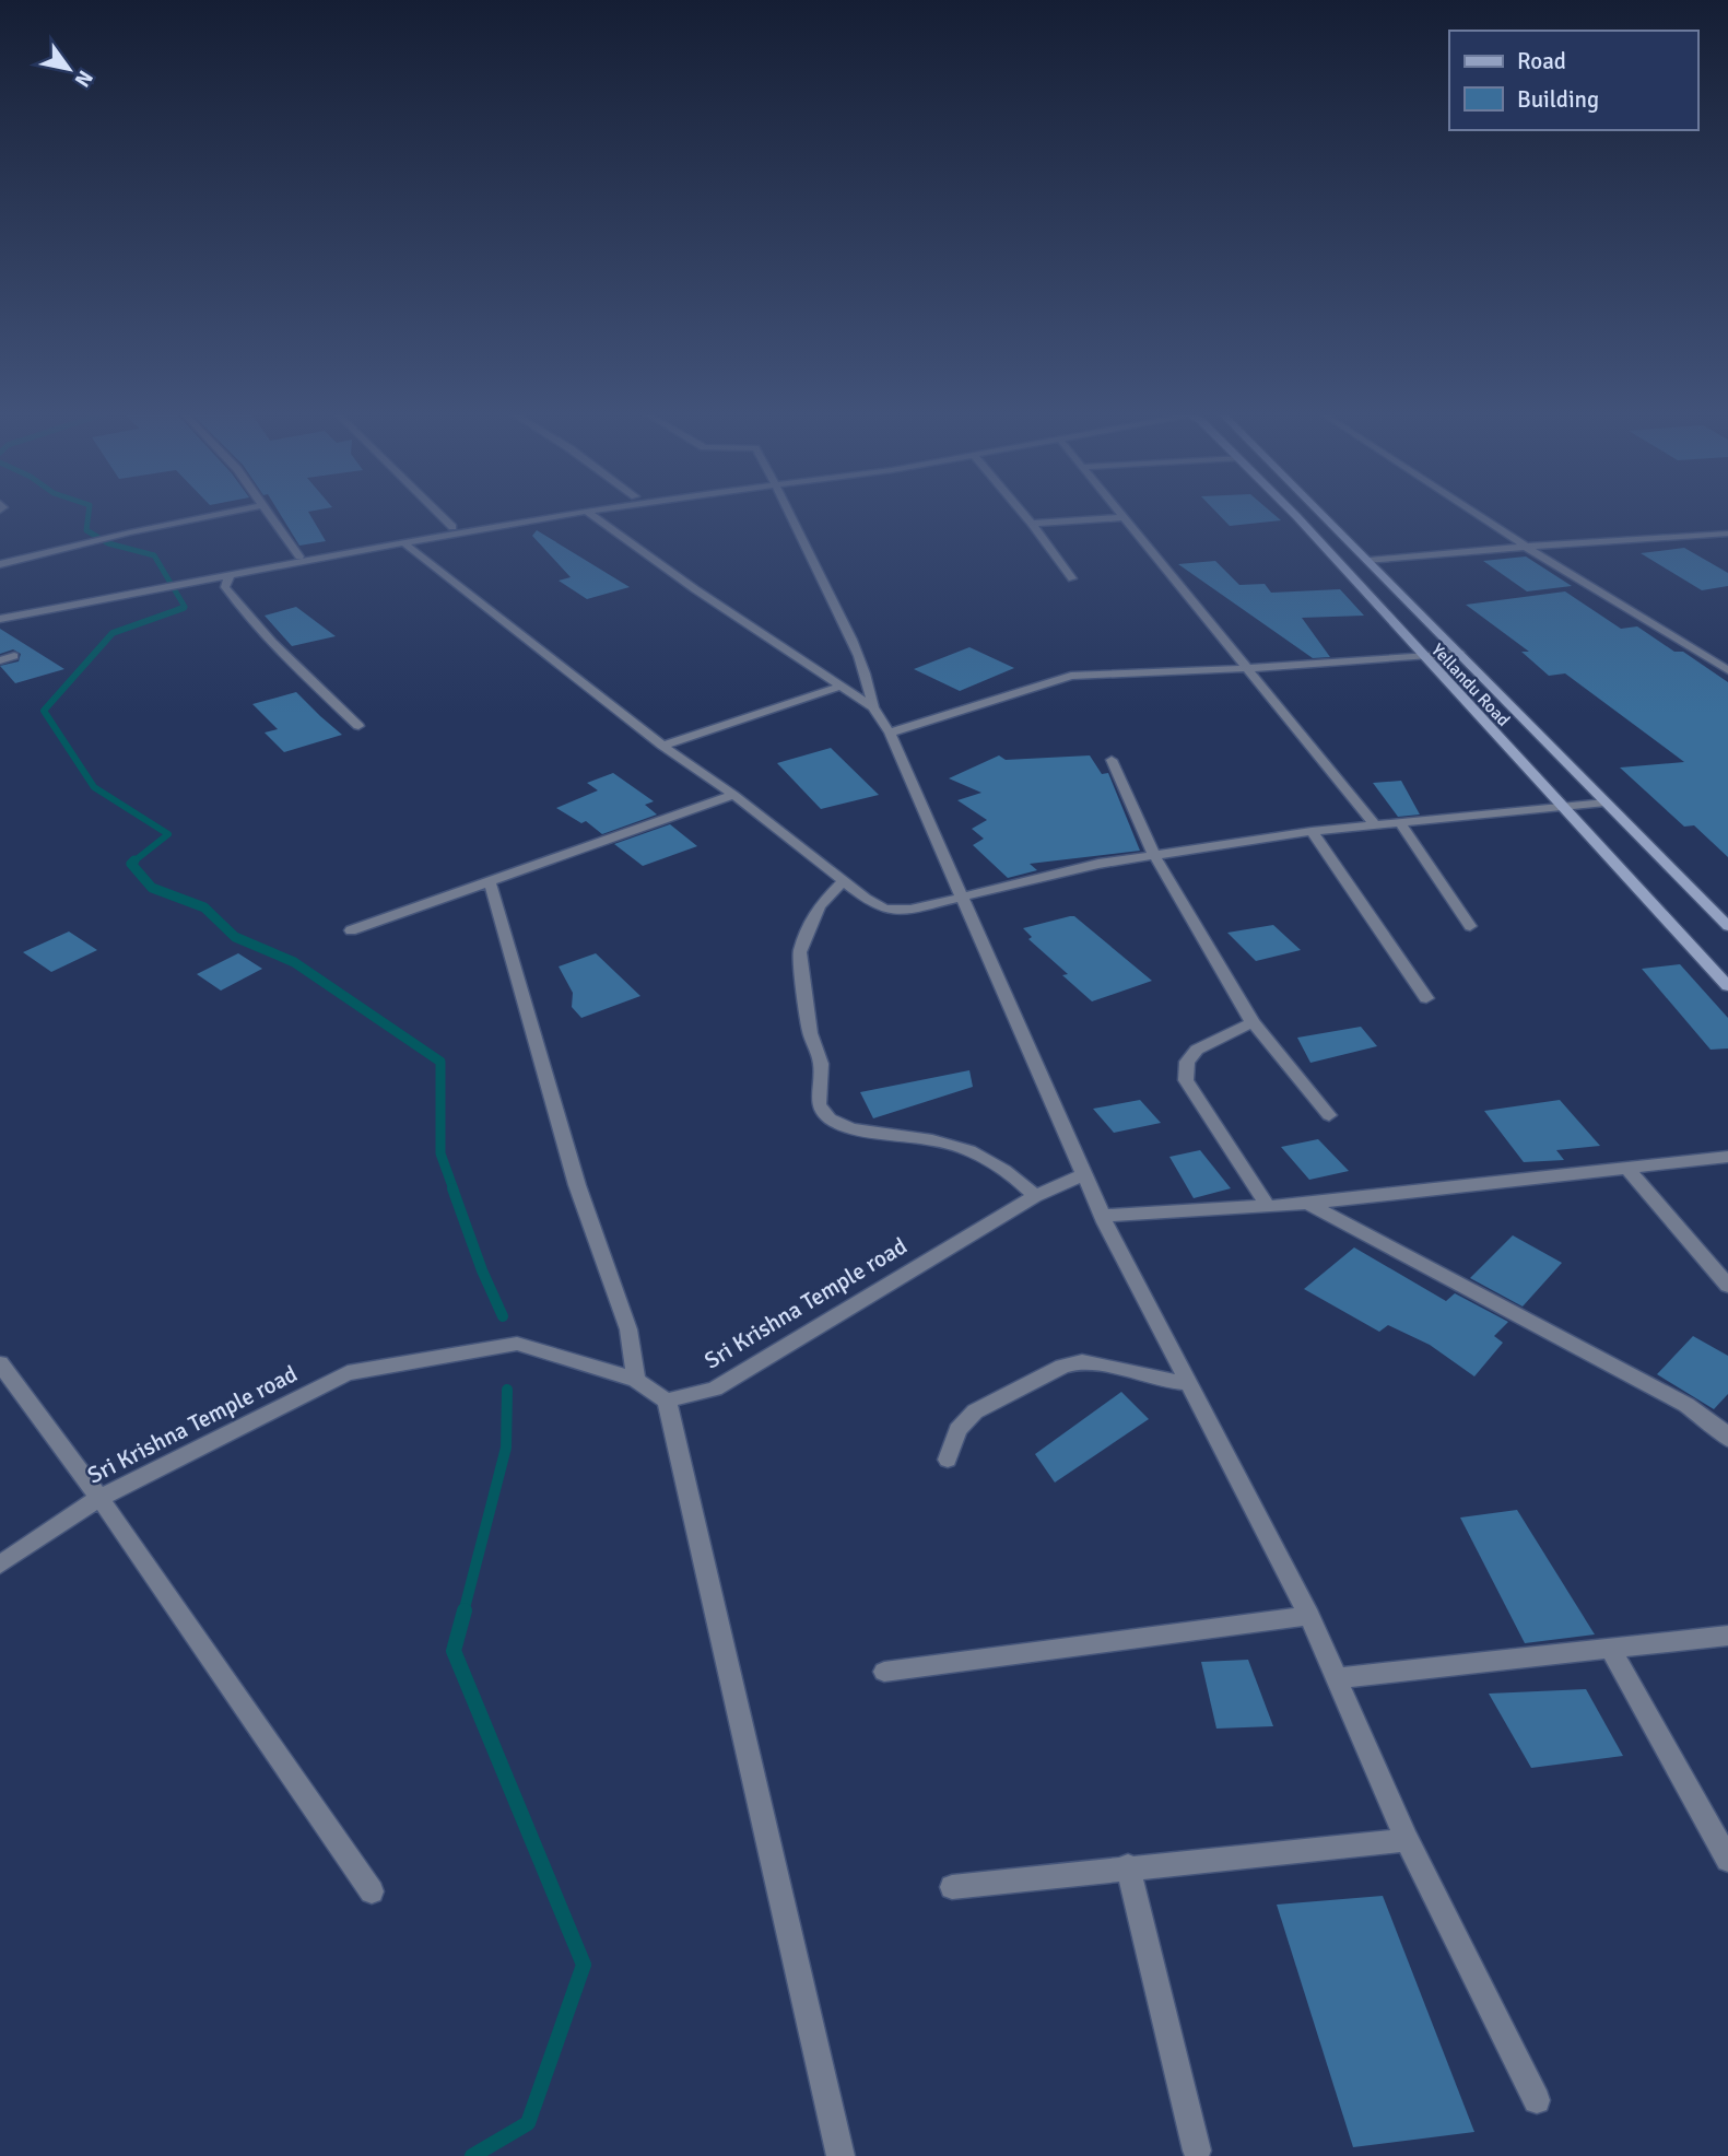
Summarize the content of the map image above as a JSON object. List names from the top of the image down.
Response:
{
  "streets": {
    "main road": ["Yellandu Road"],
    "street": ["Sri Krishna Temple road"]
  },
  "legend": ["Road", "Building"],
  "north": "bottom right"
}
